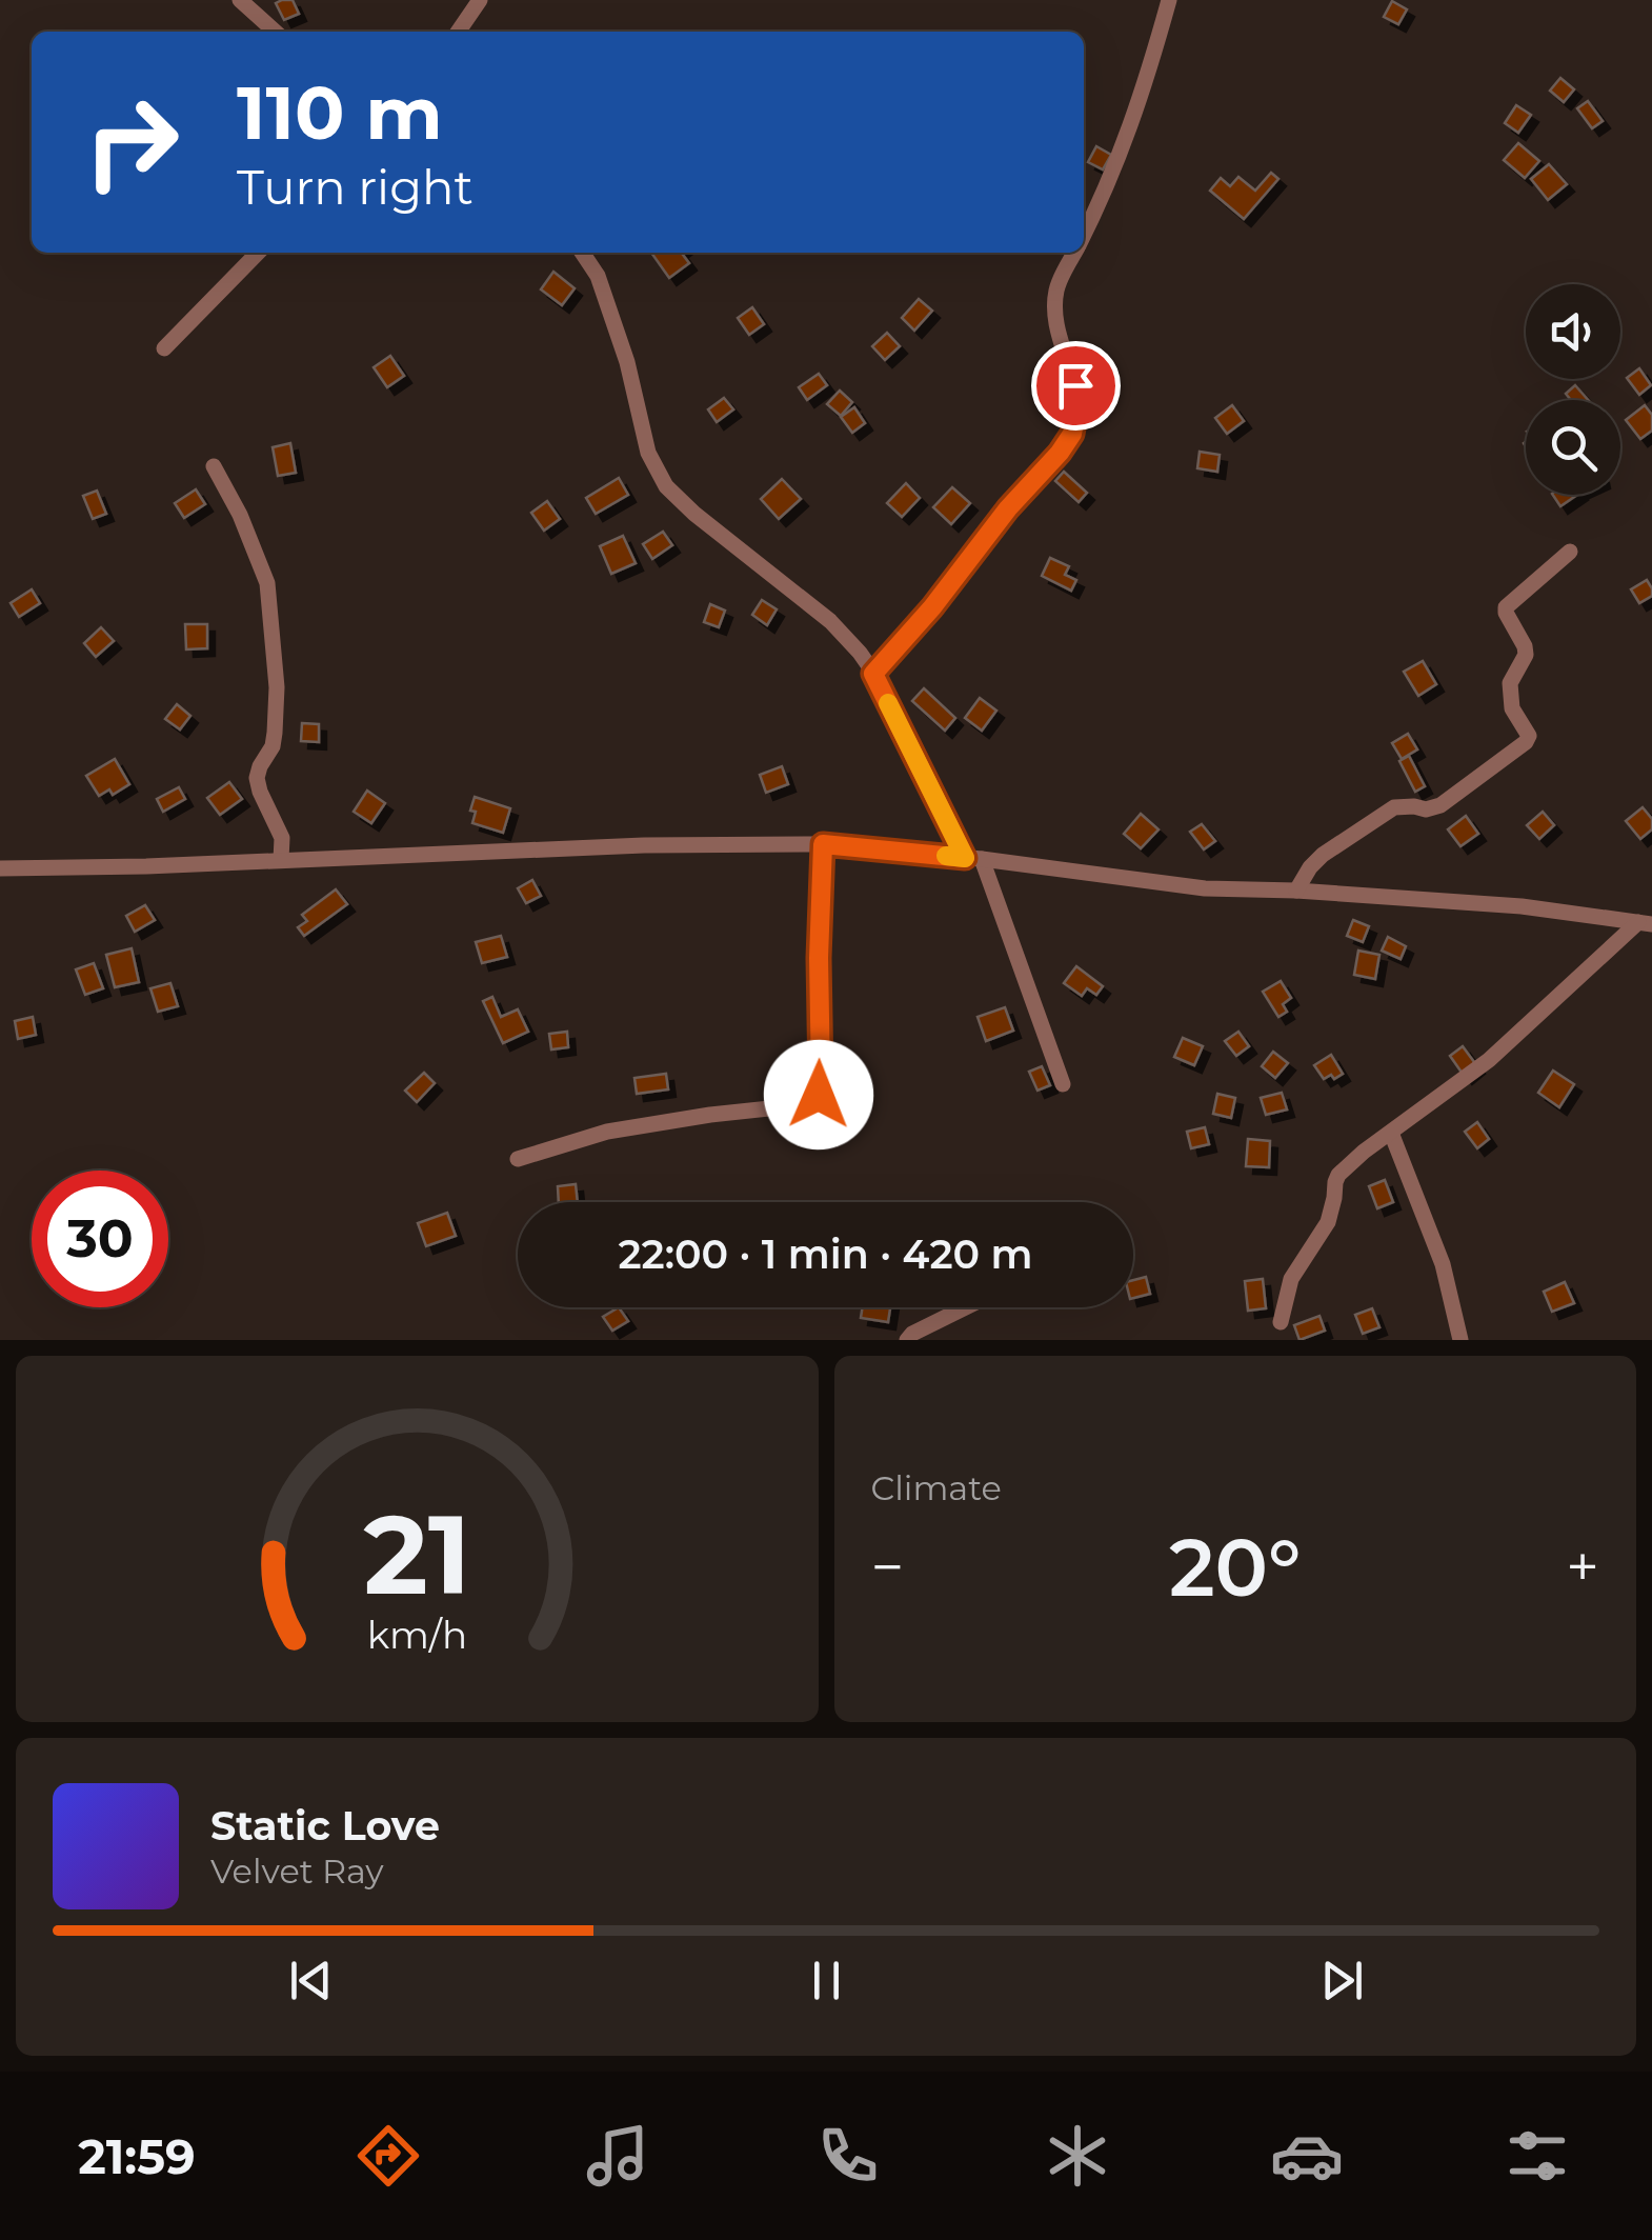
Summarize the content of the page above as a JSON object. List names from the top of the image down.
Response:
{
  "page": {
    "turn": ["110 m", "Turn right"],
    "limit": "30",
    "trip": "22:00 · 1 min · 420 m",
    "tile": "Climate",
    "heat": ["−", "20°", "+"],
    "song": ["Static Love", "Velvet Ray"],
    "tabs": "21:59",
    "gauge": ["21", "km/h"]
  }
}
